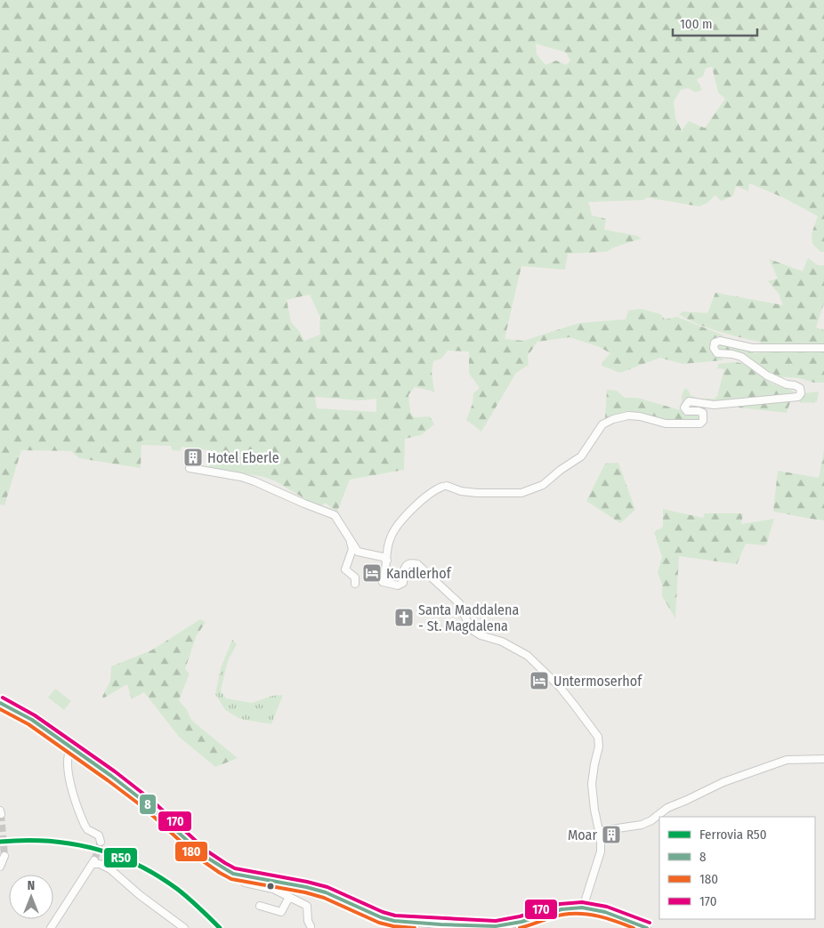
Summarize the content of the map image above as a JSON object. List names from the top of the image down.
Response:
{
  "places": {
    "building": ["Hotel Eberle", "Moar"],
    "hotel": ["Kandlerhof", "Untermoserhof"],
    "church": ["Santa Maddalena - St. Magdalena"]
  },
  "lines": [
    "transit line 170",
    "transit line 8",
    "transit line 180",
    "rail line R50"
  ],
  "legend": [
    "Ferrovia R50",
    "8",
    "180",
    "170"
  ],
  "scale_bar": "100 m",
  "north": "top"
}
